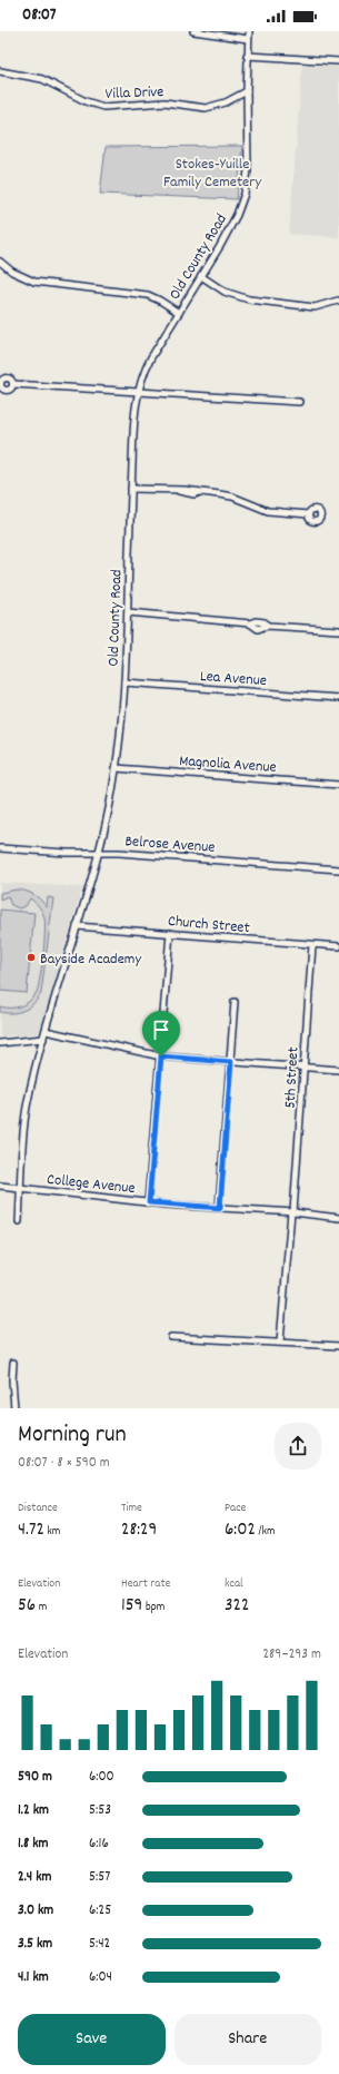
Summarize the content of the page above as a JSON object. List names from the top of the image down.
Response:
{
  "streets": {
    "street": [
      "Villa Drive",
      "Old County Road",
      "Lea Avenue",
      "Magnolia Avenue",
      "Belrose Avenue",
      "Church Street",
      "5th Street",
      "College Avenue"
    ]
  },
  "crossings": [
    ["Villa Drive", "Old County Road"],
    ["Old County Road", "Lea Avenue"],
    ["Old County Road", "Magnolia Avenue"],
    ["Old County Road", "Belrose Avenue"],
    ["Old County Road", "Church Street"],
    ["Old County Road", "College Avenue"],
    ["Church Street", "5th Street"],
    ["5th Street", "College Avenue"]
  ],
  "parks": ["Stokes-Yuille Family Cemetery"],
  "places": ["Bayside Academy"],
  "page": {
    "status": "08:07",
    "heading": ["Morning run", "08:07 · 8 × 590 m"],
    "stats": [
      ["Distance", "4.72 km"],
      ["Time", "28:29"],
      ["Pace", "6:02 /km"],
      ["Elevation", "56 m"],
      ["Heart rate", "159 bpm"],
      ["kcal", "322"]
    ],
    "chart": ["Elevation", "289–293 m"],
    "list": [
      {
        "name": "590 m",
        "note": "6:00"
      },
      {
        "name": "1.2 km",
        "note": "5:53"
      },
      {
        "name": "1.8 km",
        "note": "6:16"
      },
      {
        "name": "2.4 km",
        "note": "5:57"
      },
      {
        "name": "3.0 km",
        "note": "6:25"
      },
      {
        "name": "3.5 km",
        "note": "5:42"
      },
      {
        "name": "4.1 km",
        "note": "6:04"
      }
    ],
    "buttons": ["Save", "Share"]
  }
}
